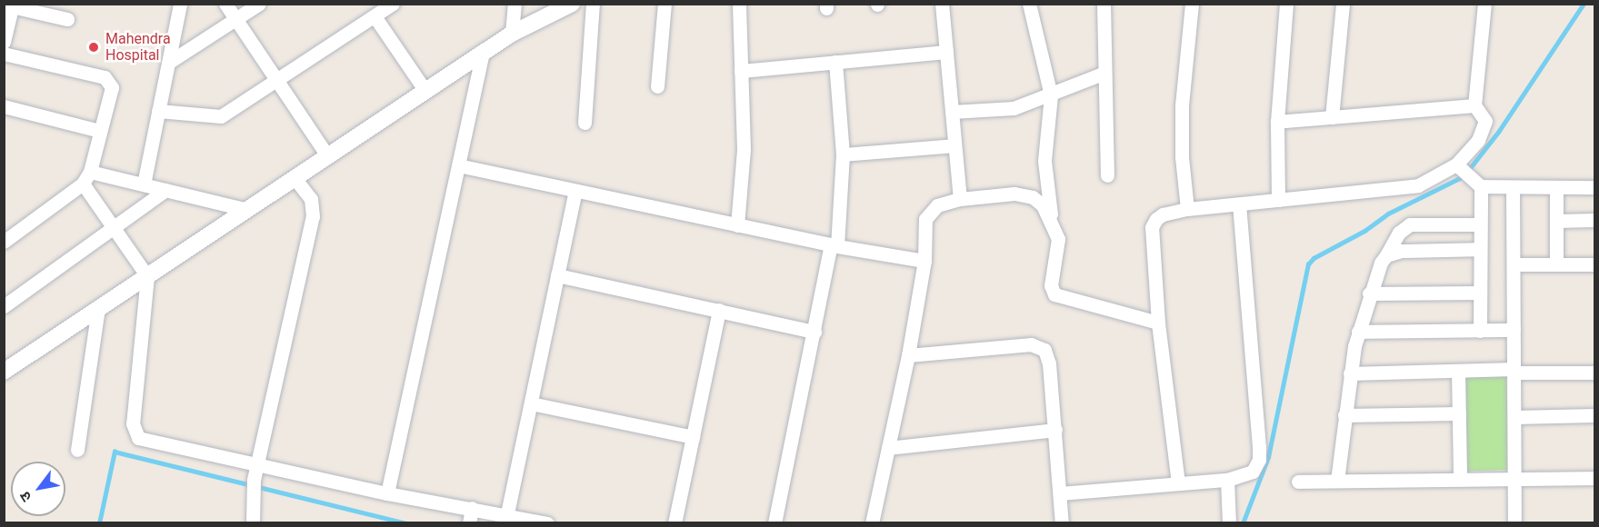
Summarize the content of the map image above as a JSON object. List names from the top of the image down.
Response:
{
  "places": ["Mahendra Hospital"],
  "north": "bottom left"
}
